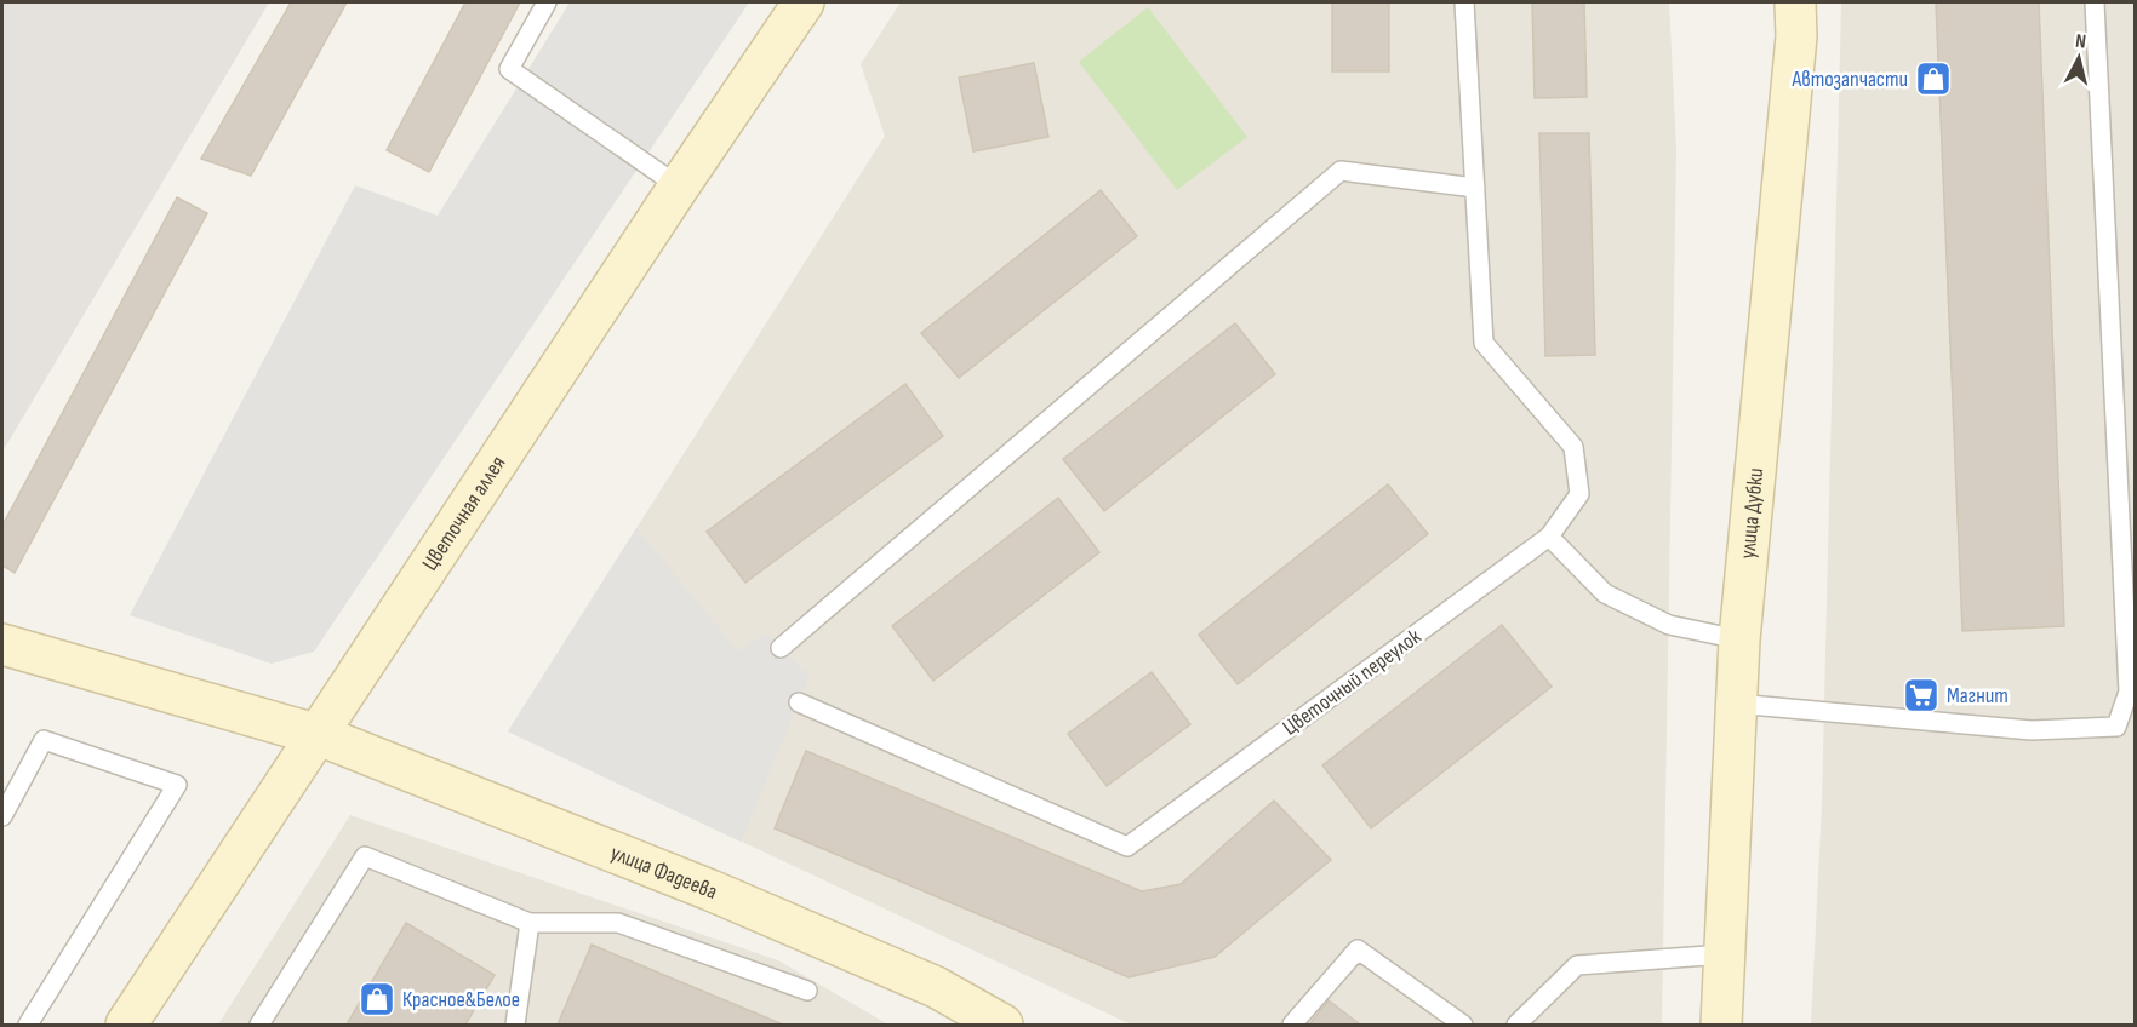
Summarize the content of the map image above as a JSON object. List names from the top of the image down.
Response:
{
  "streets": {
    "street": ["Цветочная аллея", "улица Дубки", "улица Фадеева"],
    "lane": ["Цветочный переулок"]
  },
  "crossings": [
    ["Цветочная аллея", "улица Фадеева"]
  ],
  "places": {
    "shop": ["Автозапчасти", "Красное&Белое"],
    "supermarket": ["Магнит"]
  },
  "north": "top"
}
